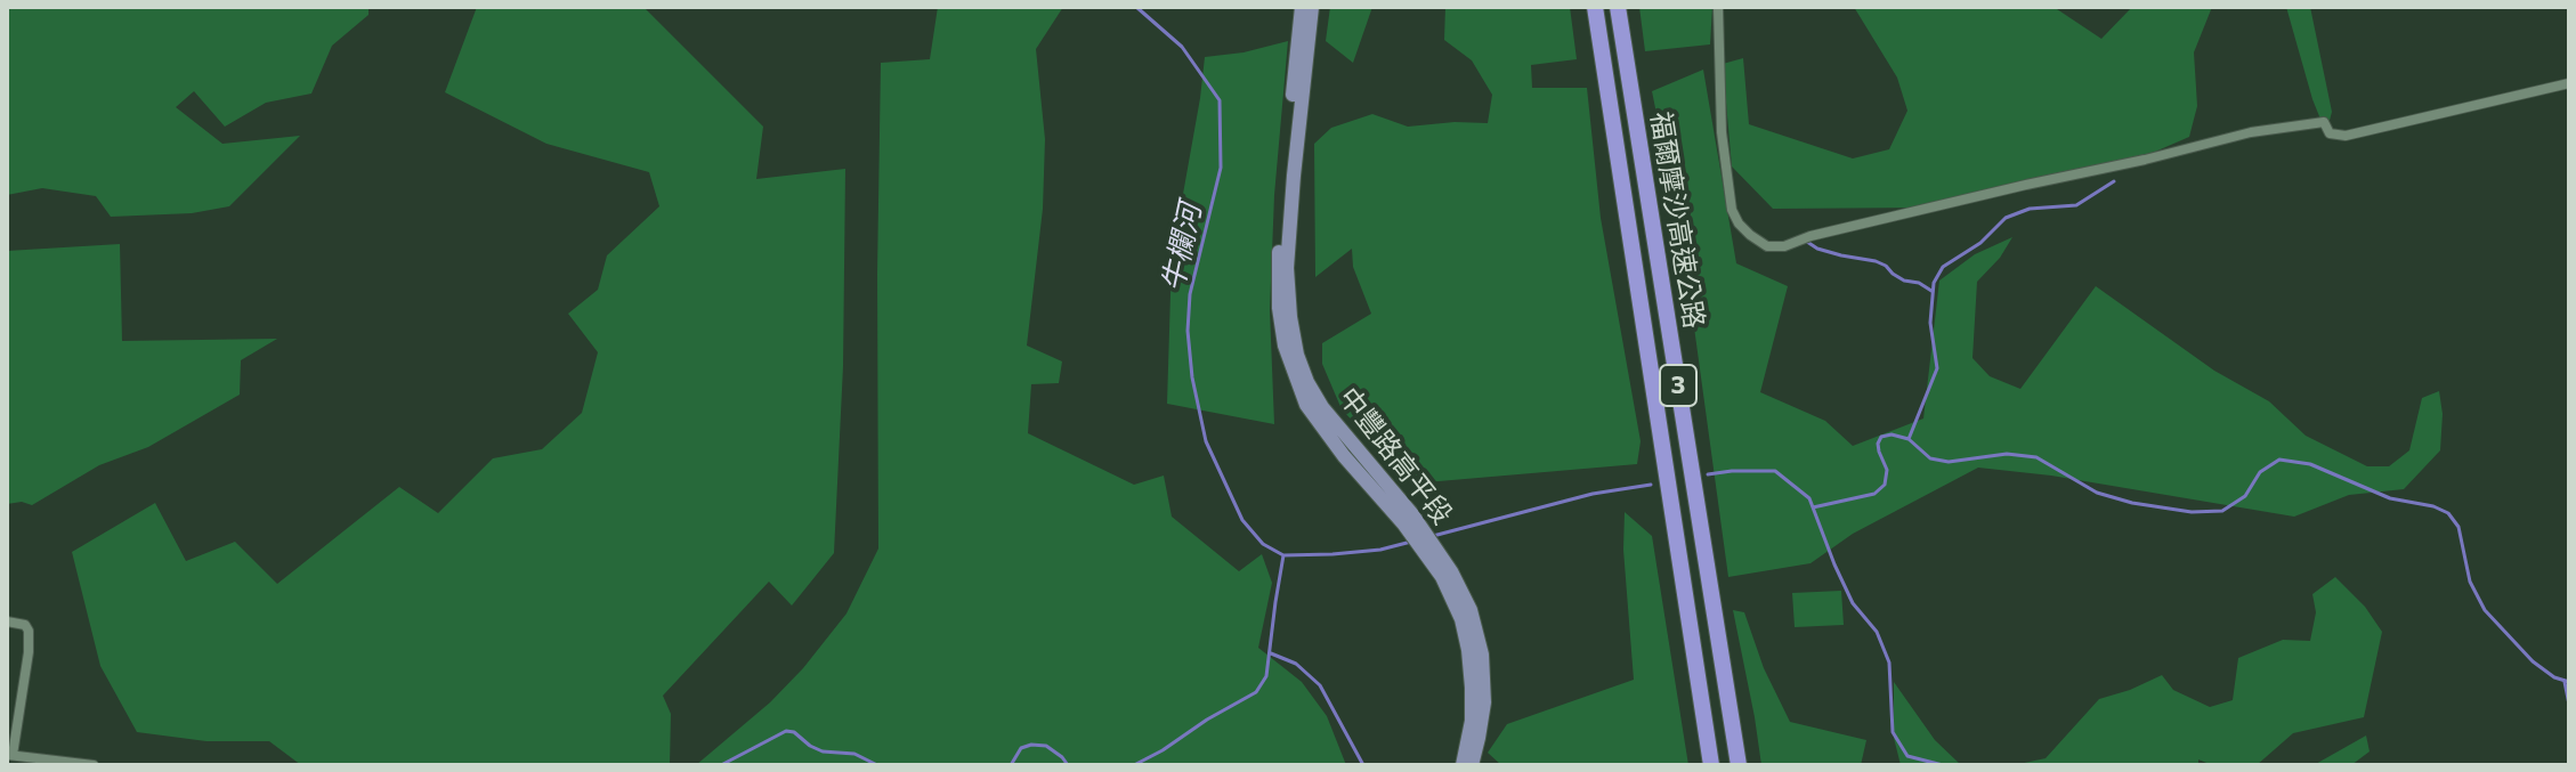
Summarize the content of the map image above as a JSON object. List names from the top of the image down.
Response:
{
  "streets": {
    "highway": ["福爾摩沙高速公路", "3"],
    "main road": ["中豐路高平段"]
  },
  "water": ["牛欄河"]
}
